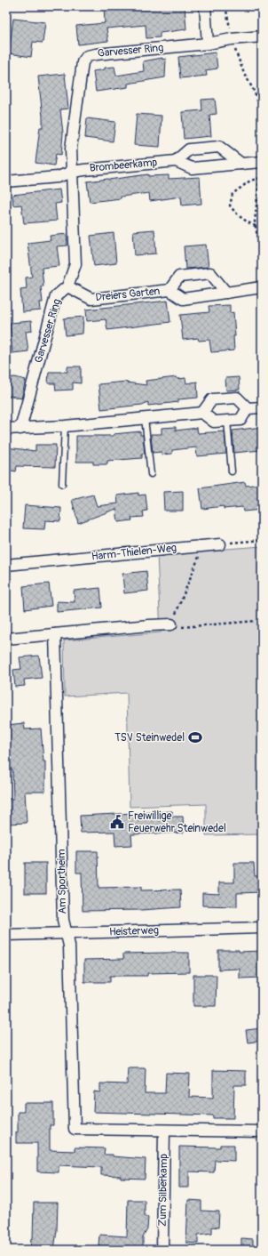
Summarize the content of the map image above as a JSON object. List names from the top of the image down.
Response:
{
  "streets": {
    "street": [
      "Garvesser Ring",
      "Brombeerkamp",
      "Dreiers Garten",
      "Harm-Thielen-Weg",
      "Am Sportheim",
      "Heisterweg",
      "Zum Silberkamp"
    ]
  },
  "crossings": [
    ["Garvesser Ring", "Brombeerkamp"],
    ["Garvesser Ring", "Dreiers Garten"],
    ["Am Sportheim", "Heisterweg"],
    ["Am Sportheim", "Zum Silberkamp"]
  ],
  "places": {
    "sports": ["TSV Steinwedel"],
    "public building": ["Freiwillige Feuerwehr Steinwedel"]
  }
}
